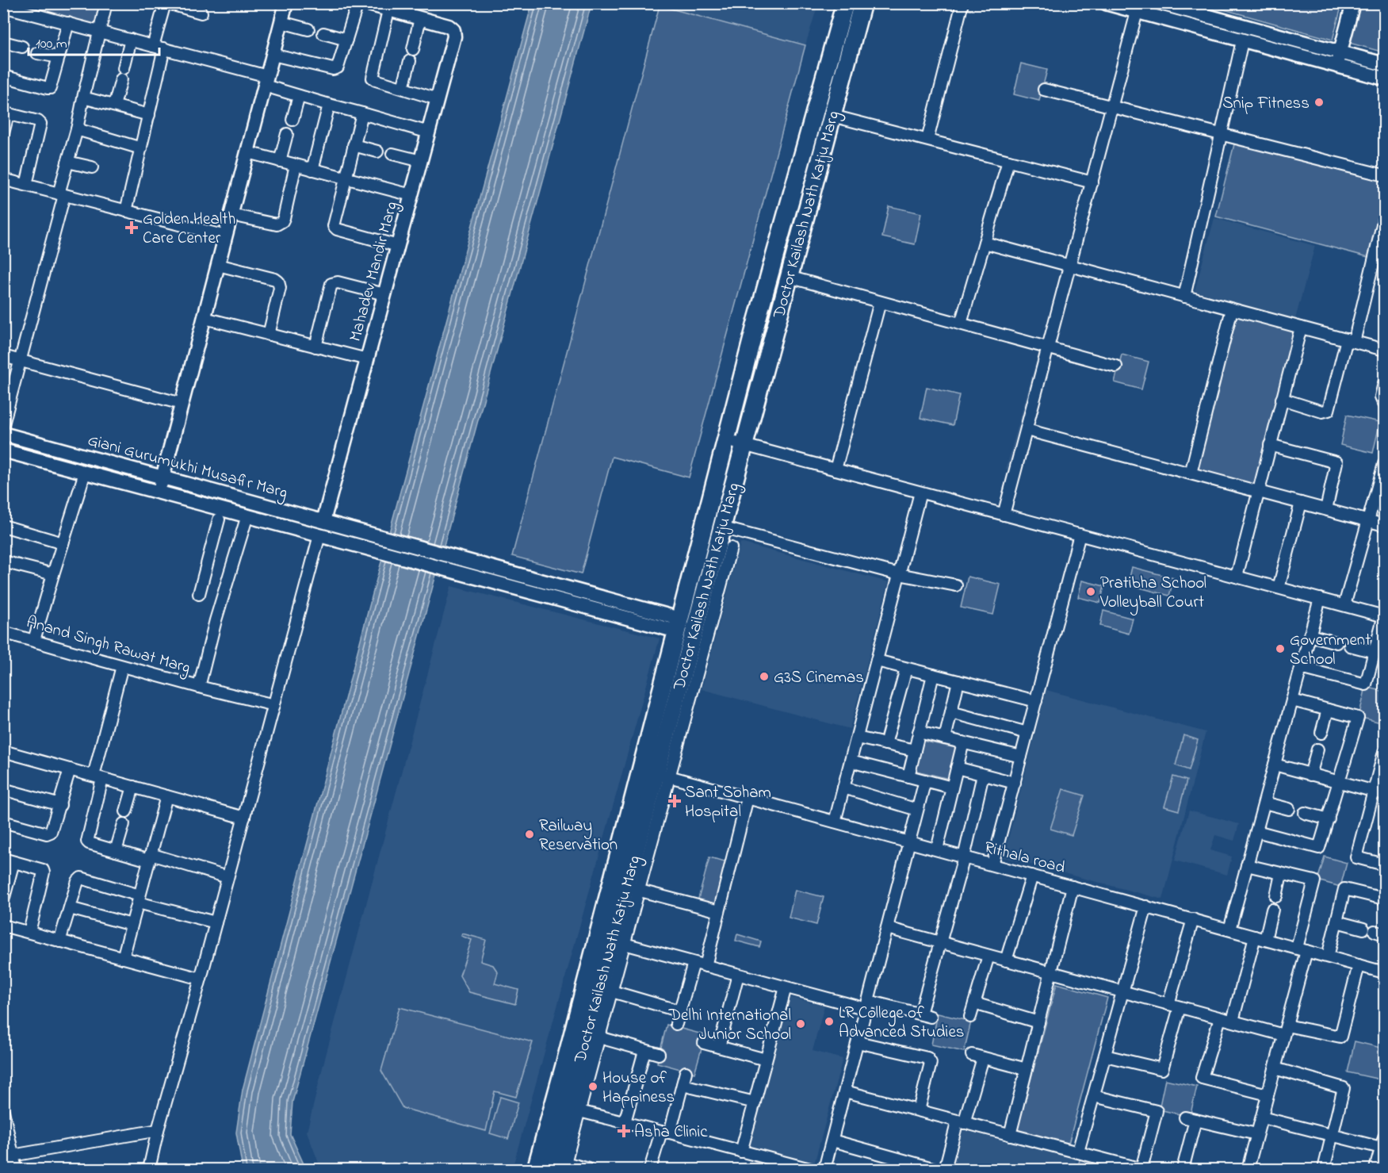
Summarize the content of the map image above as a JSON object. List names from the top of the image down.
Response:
{
  "streets": {
    "main road": ["Doctor Kailash Nath Katju Marg"],
    "street": [
      "Mahadev Mandir Marg",
      "Giani Gurumukhi Musafir Marg",
      "Anand Singh Rawat Marg",
      "Rithala road"
    ]
  },
  "crossings": [
    ["Doctor Kailash Nath Katju Marg", "Giani Gurumukhi Musafir Marg"],
    ["Doctor Kailash Nath Katju Marg", "Rithala road"],
    ["Mahadev Mandir Marg", "Giani Gurumukhi Musafir Marg"],
    ["Giani Gurumukhi Musafir Marg", "Anand Singh Rawat Marg"]
  ],
  "places": {
    "other": [
      "Snip Fitness",
      "Pratibha School Volleyball Court",
      "Government School",
      "G3S Cinemas",
      "Railway Reservation",
      "LR College of Advanced Studies",
      "Delhi International Junior School",
      "House of Happiness"
    ],
    "health": ["Golden Health Care Center", "Sant Soham Hospital", "Asha Clinic"]
  },
  "scale_bar": "100 m"
}
